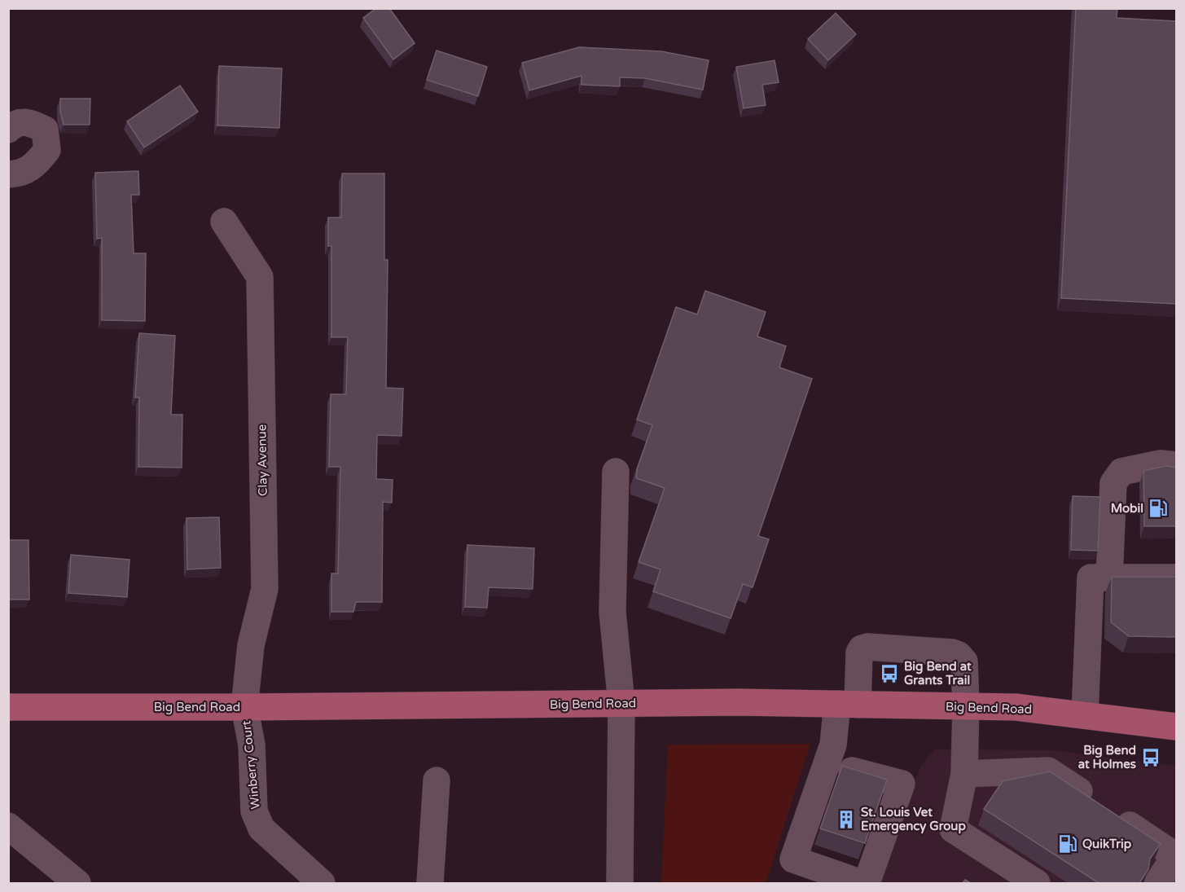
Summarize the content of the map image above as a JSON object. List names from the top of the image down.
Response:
{
  "streets": {
    "main road": ["Big Bend Road"],
    "street": ["Clay Avenue", "Winberry Court"]
  },
  "crossings": [
    ["Clay Avenue", "Big Bend Road"],
    ["Clay Avenue", "Winberry Court"],
    ["Big Bend Road", "Winberry Court"]
  ],
  "places": {
    "fuel station": ["Mobil", "QuikTrip"],
    "bus stop": ["Big Bend at Grants Trail", "Big Bend at Holmes"],
    "building": ["St. Louis Vet Emergency Group"]
  }
}
